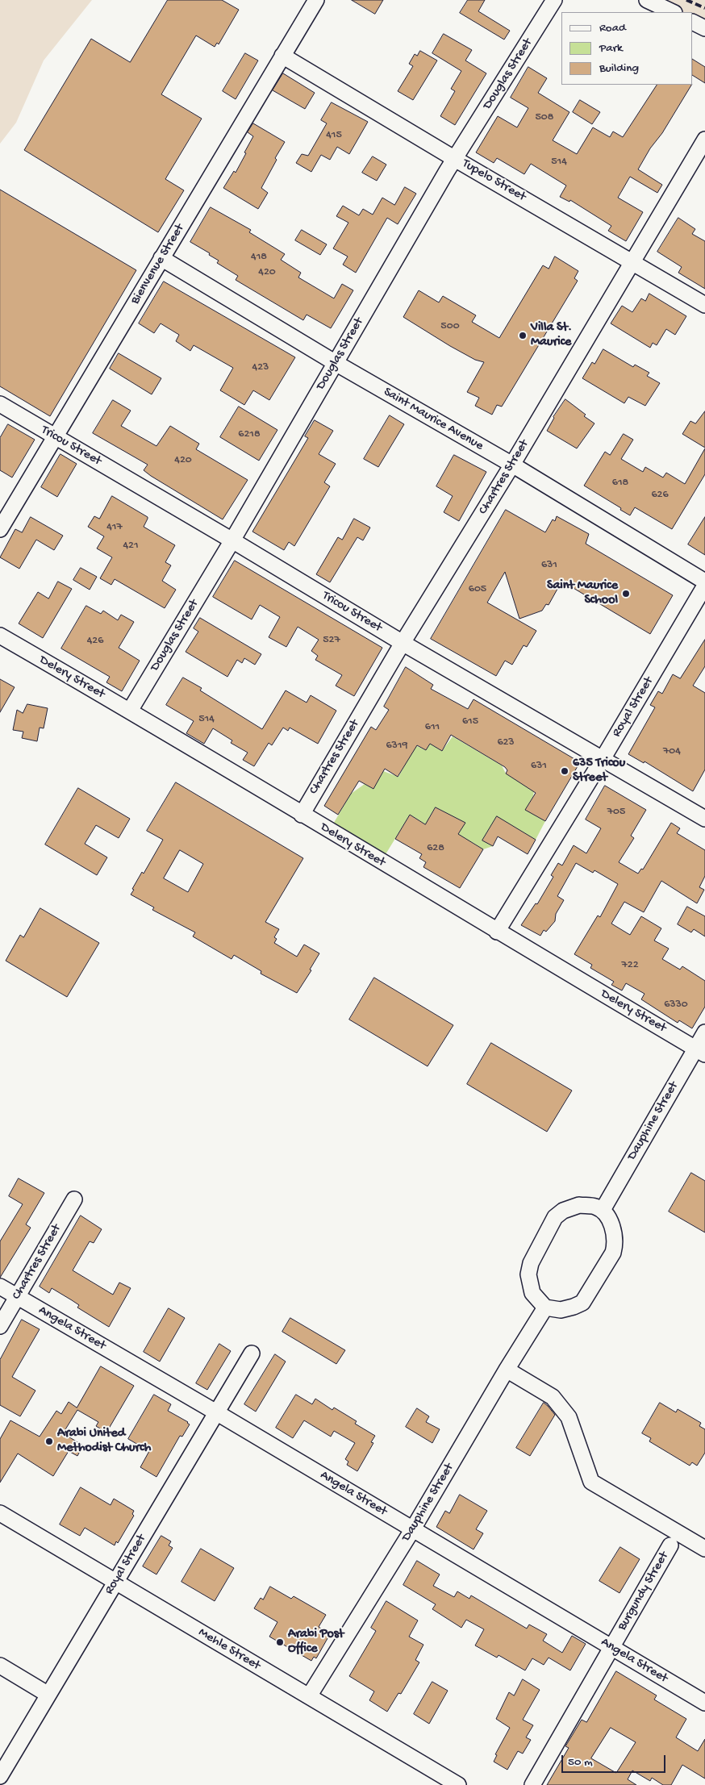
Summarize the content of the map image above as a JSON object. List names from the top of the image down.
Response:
{
  "streets": {
    "street": [
      "Douglas Street",
      "Tupelo Street",
      "Bienvenue Street",
      "Saint Maurice Avenue",
      "Tricou Street",
      "Chartres Street",
      "Delery Street",
      "Royal Street",
      "Dauphine Street",
      "Angela Street",
      "Burgundy Street",
      "Mehle Street"
    ]
  },
  "crossings": [
    ["Douglas Street", "Tupelo Street"],
    ["Douglas Street", "Saint Maurice Avenue"],
    ["Douglas Street", "Tricou Street"],
    ["Douglas Street", "Delery Street"],
    ["Tupelo Street", "Bienvenue Street"],
    ["Tupelo Street", "Chartres Street"],
    ["Bienvenue Street", "Saint Maurice Avenue"],
    ["Bienvenue Street", "Tricou Street"],
    ["Saint Maurice Avenue", "Chartres Street"],
    ["Tricou Street", "Chartres Street"],
    ["Tricou Street", "Royal Street"],
    ["Chartres Street", "Delery Street"],
    ["Chartres Street", "Angela Street"],
    ["Delery Street", "Royal Street"],
    ["Delery Street", "Dauphine Street"],
    ["Royal Street", "Angela Street"],
    ["Royal Street", "Mehle Street"],
    ["Dauphine Street", "Angela Street"],
    ["Dauphine Street", "Mehle Street"],
    ["Angela Street", "Burgundy Street"]
  ],
  "places": [
    "Villa St. Maurice",
    "Saint Maurice School",
    "635 Tricou Street",
    "Arabi United Methodist Church",
    "Arabi Post Office"
  ],
  "house_numbers": [
    "508",
    "415",
    "514",
    "418",
    "420",
    "500",
    "423",
    "6218",
    "420",
    "618",
    "626",
    "417",
    "421",
    "631",
    "605",
    "527",
    "426",
    "514",
    "615",
    "611",
    "623",
    "6319",
    "704",
    "631",
    "705",
    "628",
    "722",
    "6330"
  ],
  "legend": ["Road", "Park", "Building"],
  "scale_bar": "50 m"
}
